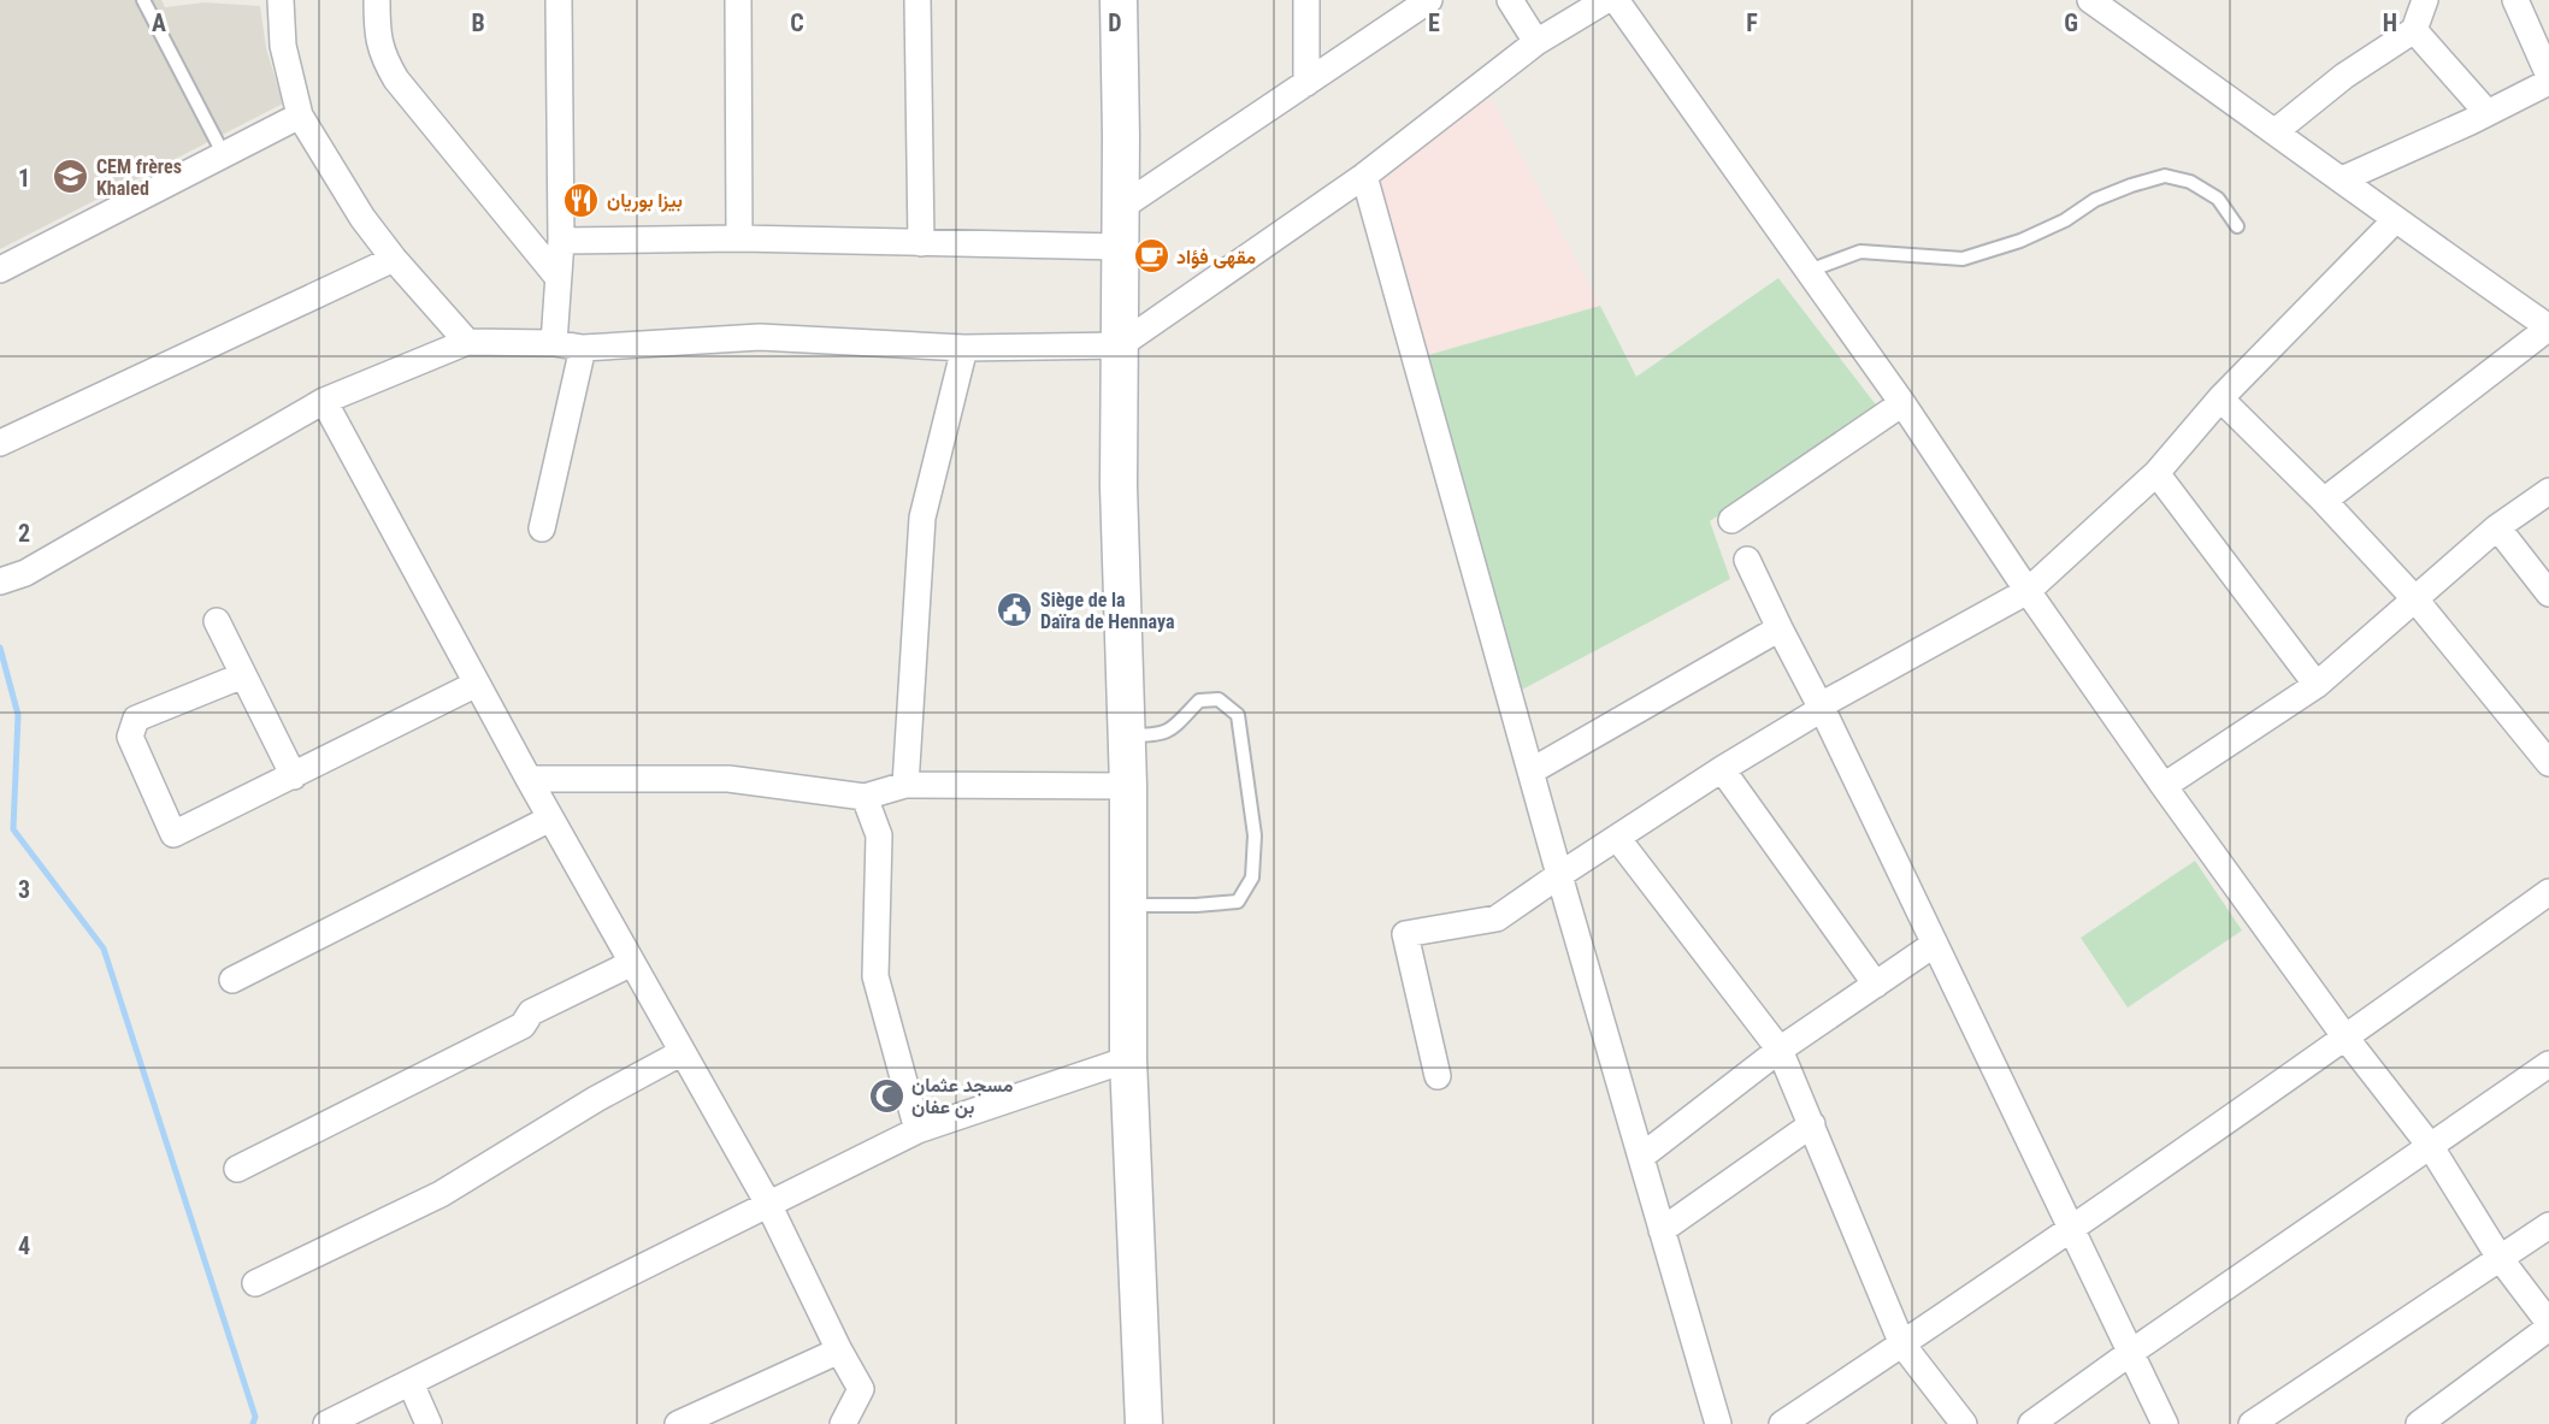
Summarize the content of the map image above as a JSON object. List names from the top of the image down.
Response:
{
  "places": {
    "school or university": ["CEM frères Khaled"],
    "restaurant": ["بيزا بوريان"],
    "cafe": ["مقهى فؤاد"],
    "public building": ["Siège de la Daïra de Hennaya"],
    "mosque": ["مسجد عثمان بن عفان"]
  },
  "grid": {
    "columns": [
      "A",
      "B",
      "C",
      "D",
      "E",
      "F",
      "G",
      "H"
    ],
    "rows": [
      "1",
      "2",
      "3",
      "4"
    ]
  }
}
